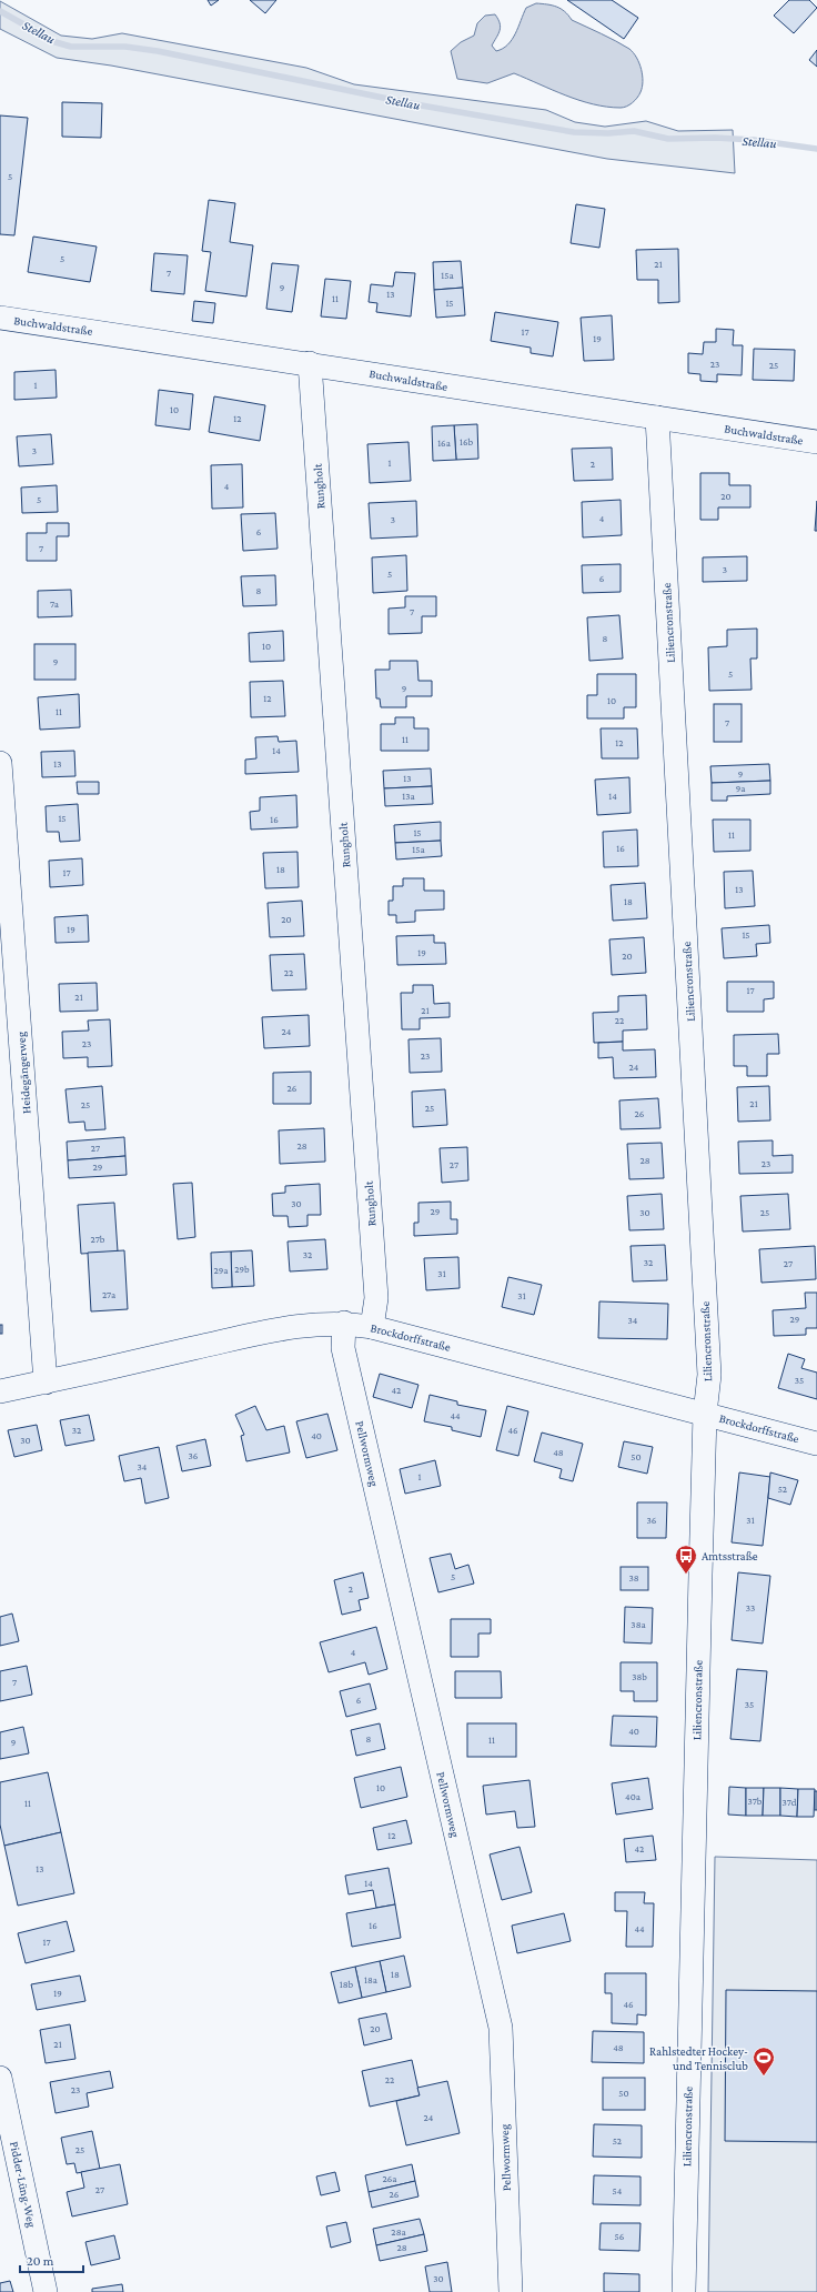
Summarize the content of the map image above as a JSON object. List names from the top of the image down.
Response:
{
  "streets": {
    "street": [
      "Buchwaldstraße",
      "Rungholt",
      "Liliencronstraße",
      "Heidegängerweg",
      "Brockdorffstraße",
      "Pellwormweg",
      "Pidder-Lüng-Weg"
    ]
  },
  "crossings": [
    ["Buchwaldstraße", "Rungholt"],
    ["Buchwaldstraße", "Liliencronstraße"],
    ["Rungholt", "Brockdorffstraße"],
    ["Liliencronstraße", "Brockdorffstraße"],
    ["Heidegängerweg", "Brockdorffstraße"],
    ["Brockdorffstraße", "Pellwormweg"]
  ],
  "water": ["Stellau"],
  "places": {
    "bus stop": ["Amtsstraße"],
    "sports": ["Rahlstedter Hockey- und Tennisclub"]
  },
  "house_numbers": [
    "5",
    "5",
    "21",
    "7",
    "15a",
    "9",
    "13",
    "11",
    "15",
    "17",
    "19",
    "23",
    "25",
    "1",
    "10",
    "12",
    "16b",
    "16a",
    "3",
    "1",
    "2",
    "4",
    "20",
    "5",
    "4",
    "3",
    "6",
    "7",
    "3",
    "5",
    "6",
    "8",
    "7a",
    "7",
    "8",
    "10",
    "9",
    "5",
    "9",
    "12",
    "10",
    "11",
    "7",
    "11",
    "12",
    "14",
    "13",
    "9",
    "13",
    "9a",
    "13a",
    "14",
    "15",
    "16",
    "15",
    "11",
    "16",
    "15a",
    "18",
    "17",
    "13",
    "18",
    "20",
    "19",
    "15",
    "19",
    "20",
    "22",
    "17",
    "21",
    "21",
    "22",
    "24",
    "23",
    "23",
    "24",
    "26",
    "21",
    "25",
    "25",
    "26",
    "28",
    "27",
    "28",
    "23",
    "27",
    "29",
    "30",
    "29",
    "30",
    "25",
    "27b",
    "32",
    "32",
    "27",
    "29b",
    "29a",
    "31",
    "27a",
    "31",
    "29",
    "34",
    "35",
    "42",
    "44",
    "32",
    "46",
    "40",
    "30",
    "48",
    "36",
    "50",
    "34",
    "1",
    "52",
    "36",
    "31",
    "5",
    "38",
    "2",
    "33",
    "38a",
    "4",
    "38b",
    "7",
    "6",
    "35",
    "40",
    "8",
    "11",
    "9",
    "10",
    "40a",
    "37b",
    "37d",
    "11",
    "12",
    "42",
    "13",
    "14",
    "16",
    "44",
    "17",
    "18",
    "18a",
    "18b",
    "19",
    "46",
    "20",
    "21",
    "48",
    "22",
    "23",
    "50",
    "24",
    "52",
    "25",
    "26a",
    "27",
    "54",
    "26",
    "28a",
    "56",
    "28",
    "30"
  ],
  "scale_bar": "20 m"
}
